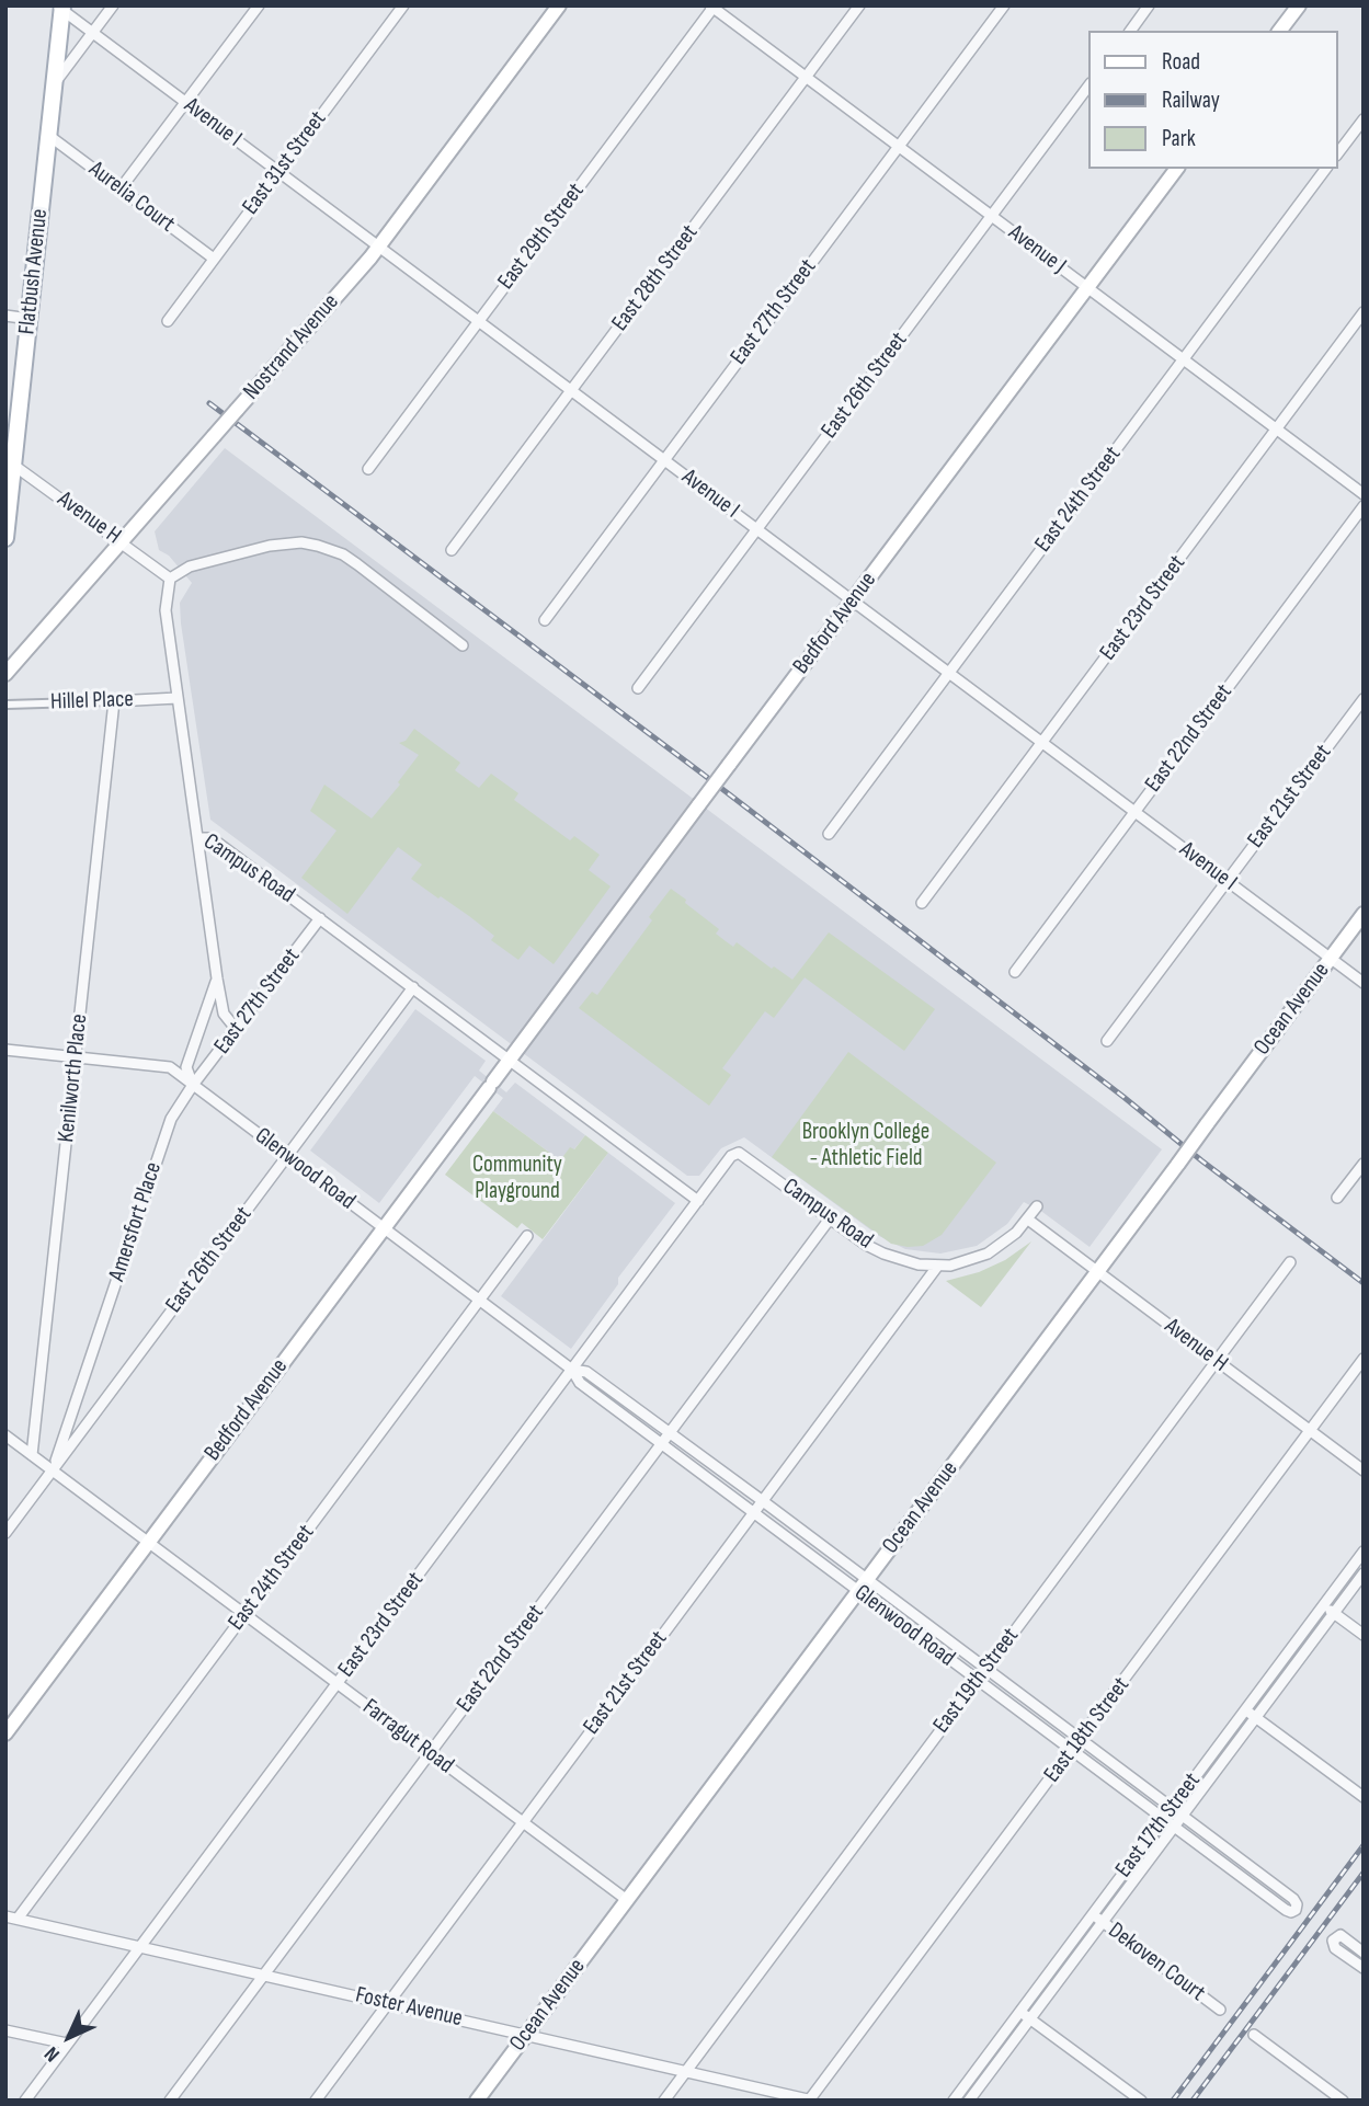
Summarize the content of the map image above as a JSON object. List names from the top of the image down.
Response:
{
  "streets": {
    "main road": [
      "Flatbush Avenue",
      "Nostrand Avenue",
      "Bedford Avenue",
      "Ocean Avenue"
    ],
    "street": [
      "Avenue I",
      "East 31st Street",
      "Aurelia Court",
      "East 29th Street",
      "Avenue J",
      "East 28th Street",
      "East 27th Street",
      "East 26th Street",
      "East 24th Street",
      "Avenue H",
      "East 23rd Street",
      "Hillel Place",
      "East 22nd Street",
      "East 21st Street",
      "Campus Road",
      "Kenilworth Place",
      "Glenwood Road",
      "Amersfort Place",
      "East 19th Street",
      "East 18th Street",
      "Farragut Road",
      "East 17th Street",
      "Dekoven Court",
      "Foster Avenue"
    ]
  },
  "crossings": [
    ["Avenue I", "East 31st Street"],
    ["Avenue I", "East 29th Street"],
    ["Avenue I", "Flatbush Avenue"],
    ["Avenue I", "East 28th Street"],
    ["Avenue I", "East 27th Street"],
    ["Avenue I", "Nostrand Avenue"],
    ["Avenue I", "East 26th Street"],
    ["Avenue I", "East 24th Street"],
    ["Avenue I", "East 23rd Street"],
    ["Avenue I", "Bedford Avenue"],
    ["Avenue I", "East 22nd Street"],
    ["Avenue I", "East 21st Street"],
    ["Avenue I", "Ocean Avenue"],
    ["East 31st Street", "Aurelia Court"],
    ["Aurelia Court", "Flatbush Avenue"],
    ["East 29th Street", "Avenue J"],
    ["Avenue J", "East 28th Street"],
    ["Avenue J", "East 27th Street"],
    ["Avenue J", "East 26th Street"],
    ["Avenue J", "East 24th Street"],
    ["Avenue J", "East 23rd Street"],
    ["Avenue J", "Bedford Avenue"],
    ["Flatbush Avenue", "Avenue H"],
    ["East 27th Street", "Campus Road"],
    ["East 27th Street", "Glenwood Road"],
    ["East 27th Street", "Amersfort Place"],
    ["Nostrand Avenue", "Avenue H"],
    ["East 26th Street", "Campus Road"],
    ["East 26th Street", "Glenwood Road"],
    ["East 26th Street", "Amersfort Place"],
    ["East 26th Street", "Farragut Road"],
    ["East 24th Street", "Glenwood Road"],
    ["East 24th Street", "Farragut Road"],
    ["East 24th Street", "Foster Avenue"],
    ["Avenue H", "Campus Road"],
    ["Avenue H", "Ocean Avenue"],
    ["Avenue H", "East 19th Street"],
    ["Avenue H", "East 18th Street"],
    ["East 23rd Street", "Campus Road"],
    ["East 23rd Street", "Glenwood Road"],
    ["East 23rd Street", "Farragut Road"],
    ["East 23rd Street", "Foster Avenue"],
    ["Bedford Avenue", "Campus Road"],
    ["Bedford Avenue", "Glenwood Road"],
    ["Bedford Avenue", "Farragut Road"],
    ["Hillel Place", "Campus Road"],
    ["Hillel Place", "Kenilworth Place"],
    ["East 22nd Street", "Campus Road"],
    ["East 22nd Street", "Glenwood Road"],
    ["East 22nd Street", "Farragut Road"],
    ["East 22nd Street", "Foster Avenue"],
    ["East 21st Street", "Campus Road"],
    ["East 21st Street", "Glenwood Road"],
    ["East 21st Street", "Farragut Road"],
    ["East 21st Street", "Foster Avenue"],
    ["Ocean Avenue", "Glenwood Road"],
    ["Ocean Avenue", "Farragut Road"],
    ["Ocean Avenue", "Foster Avenue"],
    ["Kenilworth Place", "Glenwood Road"],
    ["Kenilworth Place", "Farragut Road"],
    ["Glenwood Road", "Amersfort Place"],
    ["Glenwood Road", "East 19th Street"],
    ["Glenwood Road", "East 18th Street"],
    ["Glenwood Road", "East 17th Street"],
    ["Amersfort Place", "Farragut Road"],
    ["East 19th Street", "Foster Avenue"],
    ["East 18th Street", "Foster Avenue"],
    ["East 17th Street", "Dekoven Court"]
  ],
  "parks": ["Brooklyn College - Athletic Field", "Community Playground"],
  "legend": ["Road", "Railway", "Park"],
  "north": "bottom left"
}
